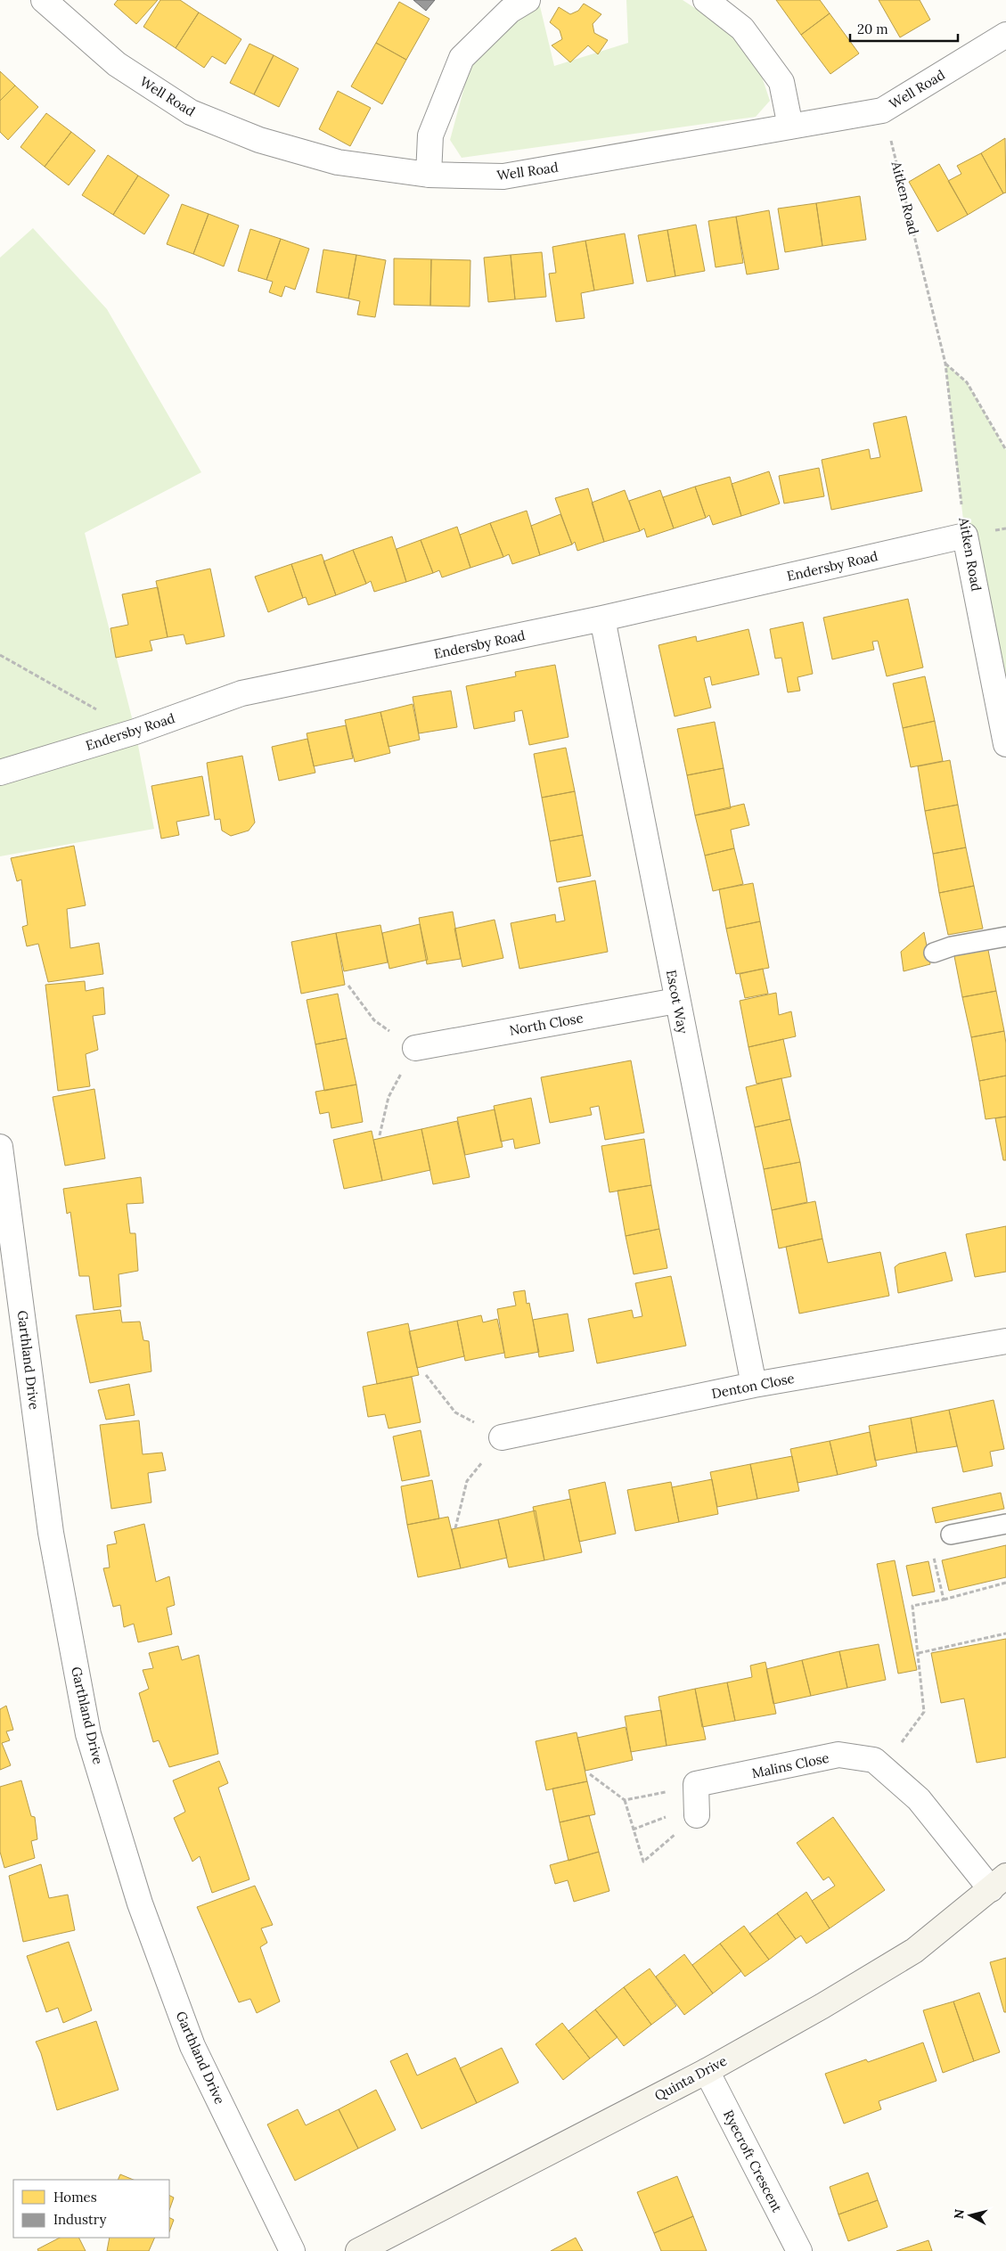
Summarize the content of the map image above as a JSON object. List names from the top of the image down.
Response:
{
  "streets": {
    "street": [
      "Well Road",
      "Aitken Road",
      "Endersby Road",
      "Escot Way",
      "North Close",
      "Garthland Drive",
      "Denton Close",
      "Malins Close",
      "Quinta Drive",
      "Ryecroft Crescent"
    ]
  },
  "crossings": [
    ["Well Road", "Aitken Road"],
    ["Aitken Road", "Endersby Road"],
    ["Endersby Road", "Escot Way"],
    ["Escot Way", "North Close"],
    ["Escot Way", "Denton Close"],
    ["Quinta Drive", "Ryecroft Crescent"]
  ],
  "legend": ["Homes", "Industry"],
  "scale_bar": "20 m",
  "north": "left"
}
